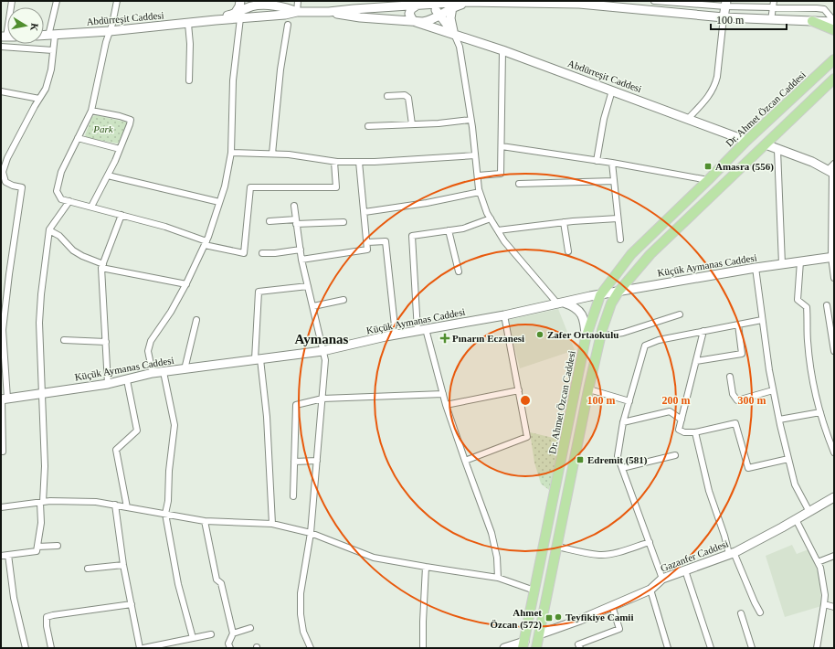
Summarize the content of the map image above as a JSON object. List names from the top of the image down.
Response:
{
  "streets": {
    "main road": ["Dr. Ahmet Özcan Caddesi"],
    "street": ["Abdürreşit Caddesi", "Küçük Aymanas Caddesi", "Gazanfer Caddesi"]
  },
  "crossings": [
    ["Abdürreşit Caddesi", "Dr. Ahmet Özcan Caddesi"],
    ["Dr. Ahmet Özcan Caddesi", "Küçük Aymanas Caddesi"]
  ],
  "districts": ["Aymanas"],
  "parks": ["Park"],
  "places": {
    "transit": ["Amasra (556)", "Edremit (581)", "Ahmet Özcan (572)"],
    "other": ["Zafer Ortaokulu", "Teyfikiye Camii"],
    "health": ["Pınarın Eczanesi"]
  },
  "scale_bar": "100 m",
  "north": "right",
  "rings": ["100 m", "200 m", "300 m"]
}
